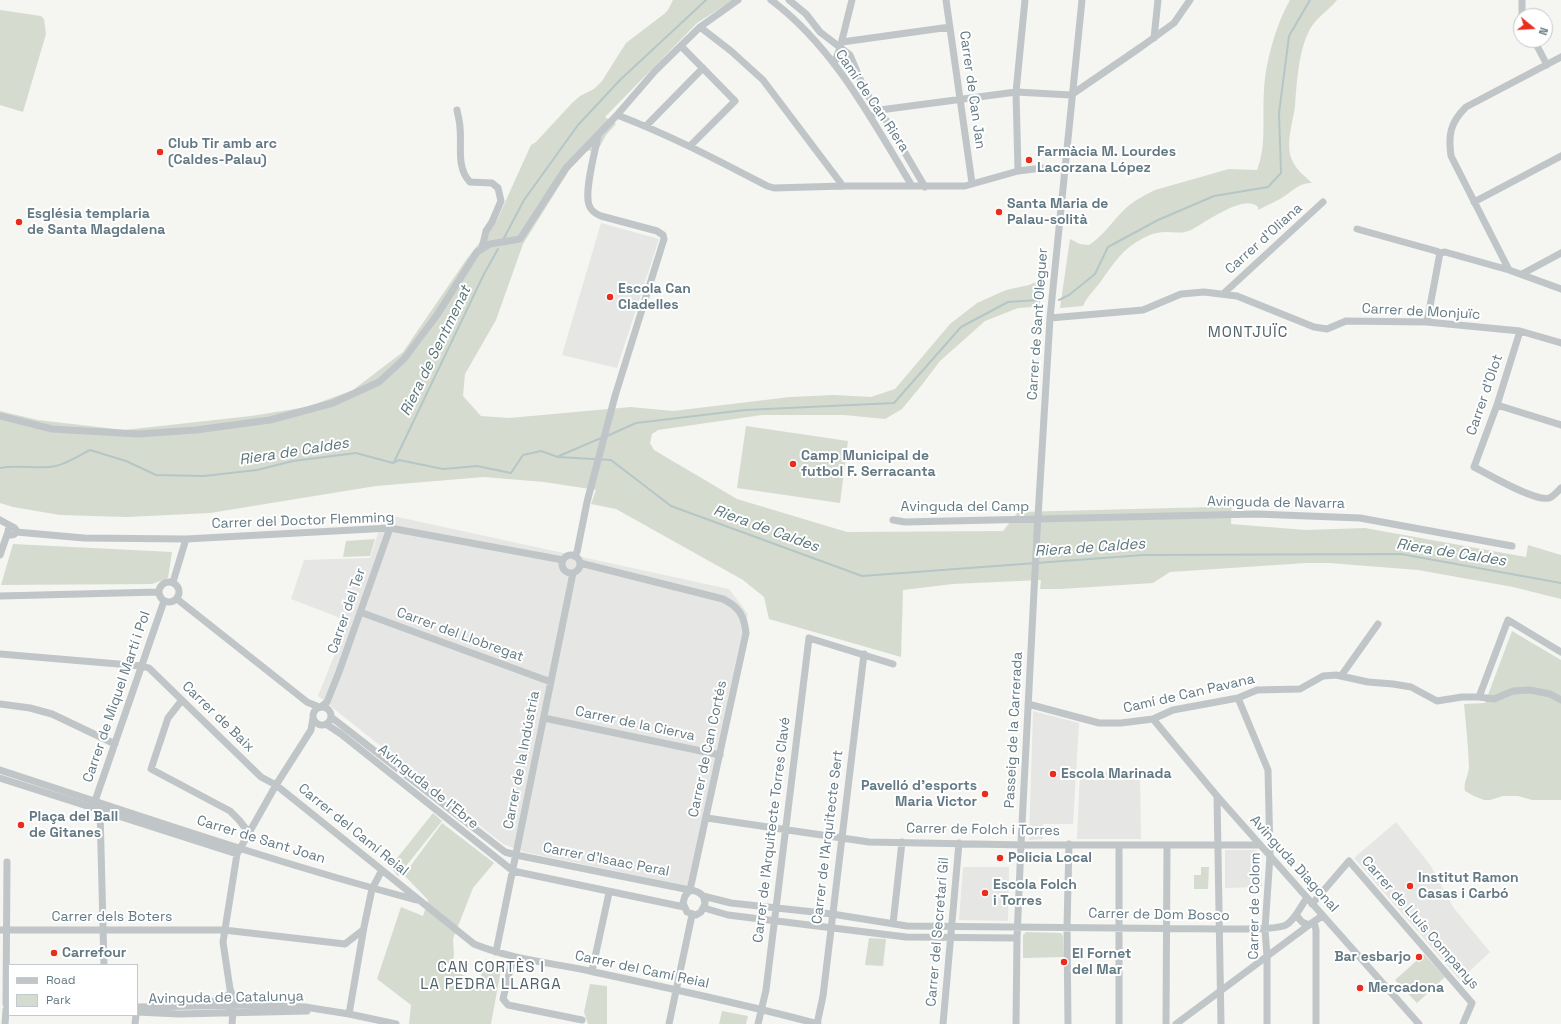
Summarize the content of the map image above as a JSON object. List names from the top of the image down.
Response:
{
  "streets": {
    "street": [
      "Carrer de Can Jan",
      "Camí de Can Riera",
      "Carrer d'Oliana",
      "Carrer de Monjuïc",
      "Carrer de Sant Oleguer",
      "Carrer d'Olot",
      "Avinguda de Navarra",
      "Avinguda del Camp",
      "Carrer del Doctor Flemming",
      "Carrer del Ter",
      "Carrer del Llobregat",
      "Camí de Can Pavana",
      "Carrer de Miquel Martí i Pol",
      "Carrer de Baix",
      "Carrer de la Cierva",
      "Passeig de la Carrerada",
      "Carrer de Can Cortés",
      "Carrer de la Indústria",
      "Avinguda de l'Ebre",
      "Carrer del Camí Reial",
      "Carrer de l'Arquitecte Torres Clavé",
      "Carrer de Folch i Torres",
      "Carrer de l'Arquitecte Sert",
      "Carrer de Sant Joan",
      "Carrer d'Isaac Peral",
      "Avinguda Diagonal",
      "Carrer de Colom",
      "Carrer de Dom Bosco",
      "Carrer dels Boters",
      "Carrer de Lluís Companys",
      "Carrer del Secretari Gil",
      "Avinguda de Catalunya"
    ]
  },
  "crossings": [
    ["Carrer d'Oliana", "Carrer de Monjuïc"],
    ["Carrer de Monjuïc", "Carrer de Sant Oleguer"],
    ["Carrer de Monjuïc", "Carrer d'Olot"],
    ["Carrer de Sant Oleguer", "Avinguda de Navarra"],
    ["Carrer de Sant Oleguer", "Avinguda del Camp"],
    ["Carrer de Sant Oleguer", "Passeig de la Carrerada"],
    ["Avinguda de Navarra", "Avinguda del Camp"],
    ["Carrer del Doctor Flemming", "Carrer del Ter"],
    ["Carrer del Doctor Flemming", "Carrer de Can Cortés"],
    ["Carrer del Doctor Flemming", "Carrer de la Indústria"],
    ["Carrer del Ter", "Carrer del Llobregat"],
    ["Carrer del Ter", "Avinguda de l'Ebre"],
    ["Carrer del Llobregat", "Carrer de la Indústria"],
    ["Camí de Can Pavana", "Passeig de la Carrerada"],
    ["Camí de Can Pavana", "Avinguda Diagonal"],
    ["Camí de Can Pavana", "Carrer de Colom"],
    ["Carrer de Miquel Martí i Pol", "Carrer de Baix"],
    ["Carrer de Miquel Martí i Pol", "Avinguda de l'Ebre"],
    ["Carrer de Miquel Martí i Pol", "Carrer de Sant Joan"],
    ["Carrer de Baix", "Carrer del Camí Reial"],
    ["Carrer de la Cierva", "Carrer de Can Cortés"],
    ["Carrer de la Cierva", "Carrer de la Indústria"],
    ["Passeig de la Carrerada", "Carrer de Folch i Torres"],
    ["Passeig de la Carrerada", "Carrer de Dom Bosco"],
    ["Carrer de Can Cortés", "Carrer de la Indústria"],
    ["Carrer de Can Cortés", "Carrer de Folch i Torres"],
    ["Carrer de Can Cortés", "Carrer d'Isaac Peral"],
    ["Carrer de Can Cortés", "Carrer de Dom Bosco"],
    ["Carrer de la Indústria", "Avinguda de l'Ebre"],
    ["Carrer de la Indústria", "Carrer del Camí Reial"],
    ["Carrer de la Indústria", "Carrer d'Isaac Peral"],
    ["Avinguda de l'Ebre", "Carrer d'Isaac Peral"],
    ["Carrer del Camí Reial", "Carrer de l'Arquitecte Torres Clavé"],
    ["Carrer del Camí Reial", "Carrer de l'Arquitecte Sert"],
    ["Carrer del Camí Reial", "Carrer de Sant Joan"],
    ["Carrer de l'Arquitecte Torres Clavé", "Carrer de Folch i Torres"],
    ["Carrer de l'Arquitecte Torres Clavé", "Carrer de l'Arquitecte Sert"],
    ["Carrer de l'Arquitecte Torres Clavé", "Carrer de Dom Bosco"],
    ["Carrer de Folch i Torres", "Carrer de l'Arquitecte Sert"],
    ["Carrer de Folch i Torres", "Avinguda Diagonal"],
    ["Carrer de Folch i Torres", "Carrer del Secretari Gil"],
    ["Carrer de l'Arquitecte Sert", "Carrer de Dom Bosco"],
    ["Carrer d'Isaac Peral", "Carrer de Dom Bosco"],
    ["Avinguda Diagonal", "Carrer de Colom"],
    ["Avinguda Diagonal", "Carrer de Lluís Companys"],
    ["Carrer de Colom", "Carrer de Dom Bosco"],
    ["Carrer de Dom Bosco", "Carrer del Secretari Gil"]
  ],
  "districts": ["MONTJUÏC", "CAN CORTÈS I LA PEDRA LLARGA"],
  "water": ["Riera de Sentmenat", "Riera de Caldes"],
  "places": [
    "Club Tir amb arc (Caldes-Palau)",
    "Farmàcia M. Lourdes Lacorzana López",
    "Santa Maria de Palau-solità",
    "Església templaria de Santa Magdalena",
    "Escola Can Cladelles",
    "Camp Municipal de futbol F. Serracanta",
    "Escola Marinada",
    "Pavelló d'esports Maria Victor",
    "Plaça del Ball de Gitanes",
    "Policia Local",
    "Institut Ramon Casas i Carbó",
    "Escola Folch i Torres",
    "Carrefour",
    "Bar esbarjo",
    "El Fornet del Mar",
    "Mercadona"
  ],
  "legend": ["Road", "Park"],
  "north": "right"
}
